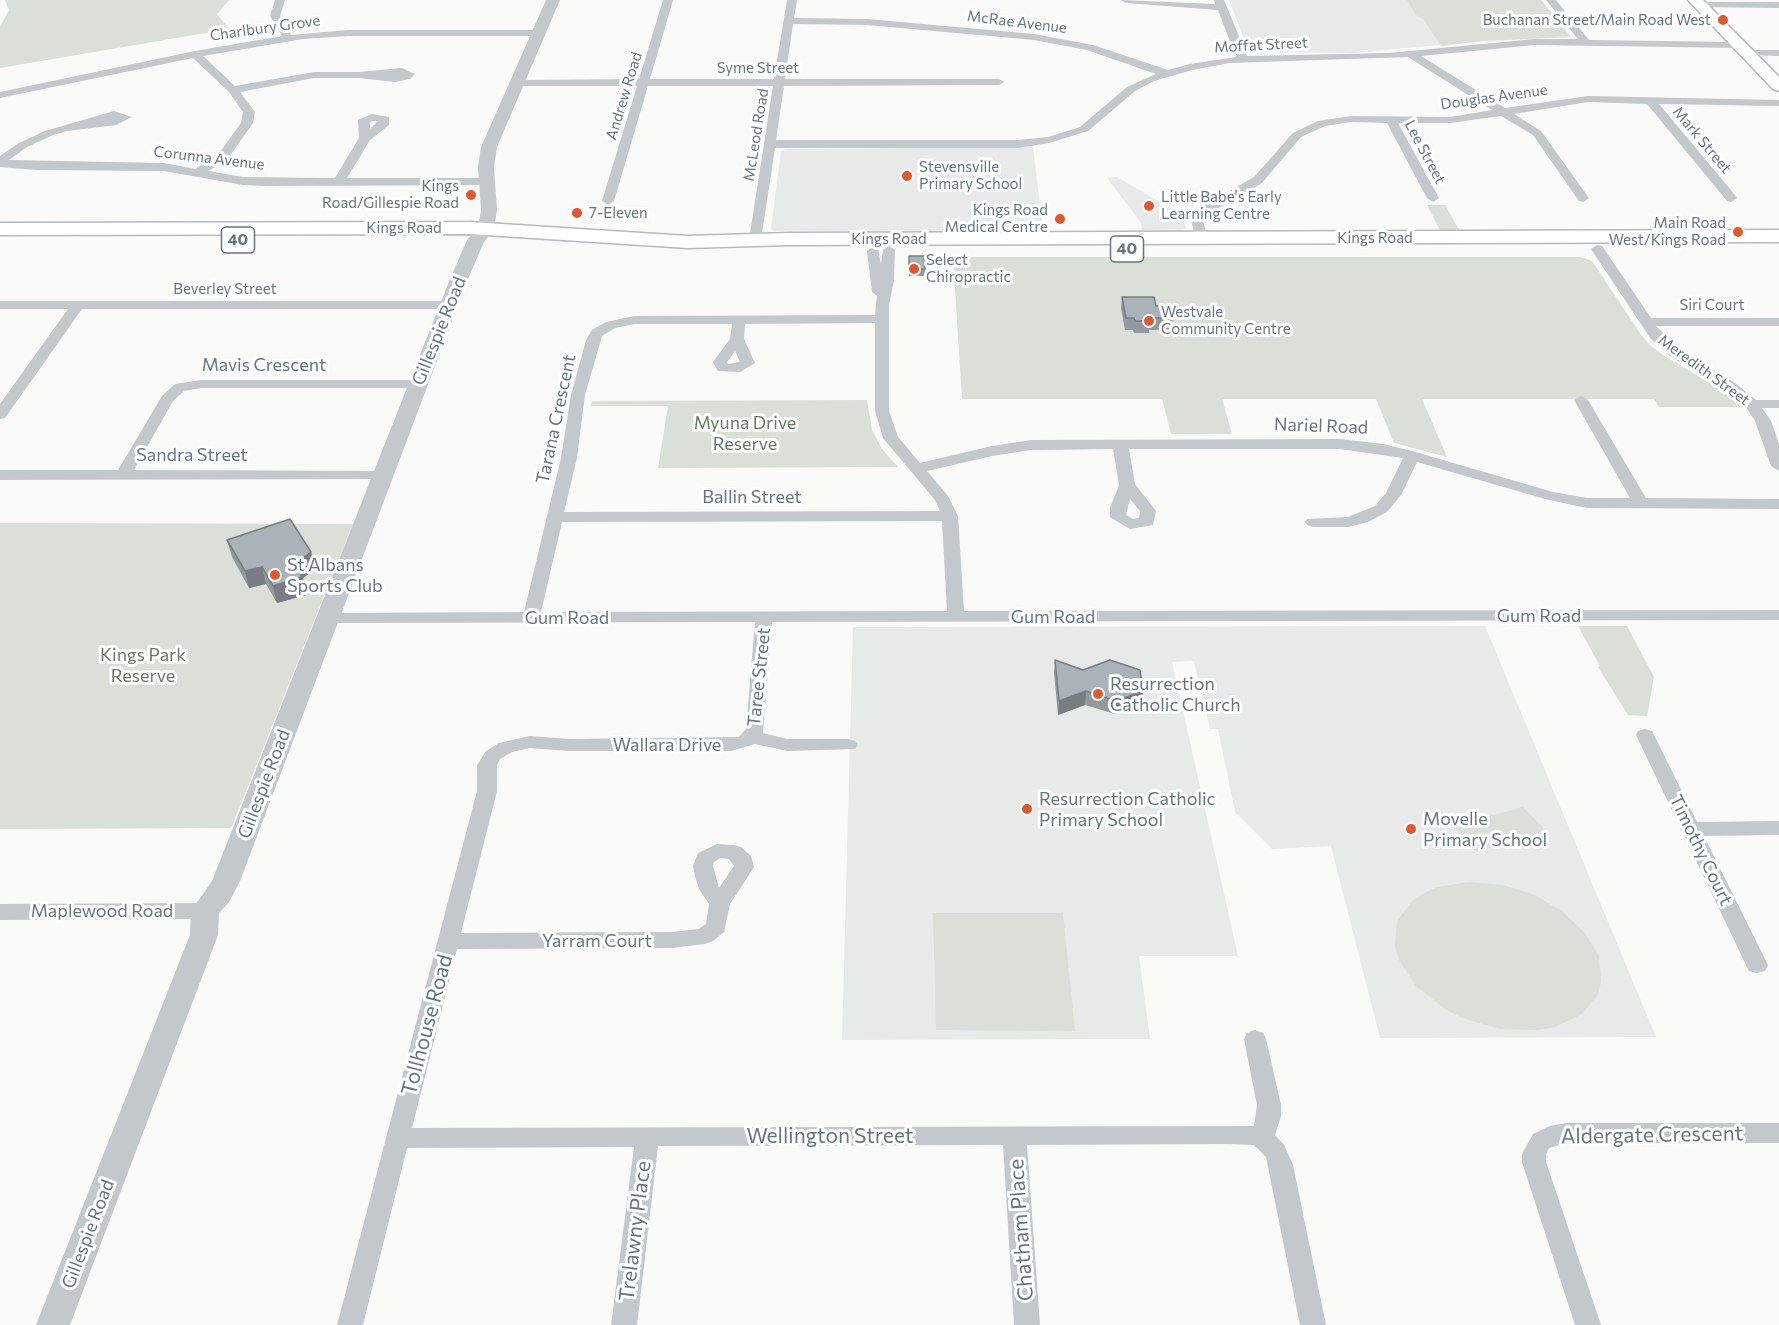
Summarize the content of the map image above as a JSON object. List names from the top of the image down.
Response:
{
  "streets": {
    "main road": ["Kings Road", "40"],
    "street": [
      "McRae Avenue",
      "Charlbury Grove",
      "Moffat Street",
      "Syme Street",
      "Andrew Road",
      "Douglas Avenue",
      "McLeod Road",
      "Mark Street",
      "Lee Street",
      "Corunna Avenue",
      "Beverley Street",
      "Siri Court",
      "Gillespie Road",
      "Mavis Crescent",
      "Meredith Street",
      "Tarana Crescent",
      "Nariel Road",
      "Sandra Street",
      "Ballin Street",
      "Gum Road",
      "Taree Street",
      "Wallara Drive",
      "Timothy Court",
      "Maplewood Road",
      "Yarram Court",
      "Tollhouse Road",
      "Aldergate Crescent",
      "Wellington Street",
      "Chatham Place",
      "Trelawny Place"
    ]
  },
  "crossings": [
    ["McRae Avenue", "Moffat Street"],
    ["McRae Avenue", "McLeod Road"],
    ["Charlbury Grove", "Gillespie Road"],
    ["Moffat Street", "McLeod Road"],
    ["Syme Street", "Andrew Road"],
    ["Syme Street", "McLeod Road"],
    ["Syme Street", "Gillespie Road"],
    ["Douglas Avenue", "Mark Street"],
    ["Douglas Avenue", "Lee Street"],
    ["Douglas Avenue", "Kings Road"],
    ["McLeod Road", "Kings Road"],
    ["Corunna Avenue", "Gillespie Road"],
    ["Kings Road", "Gillespie Road"],
    ["Kings Road", "Meredith Street"],
    ["Beverley Street", "Gillespie Road"],
    ["Siri Court", "Meredith Street"],
    ["Gillespie Road", "Mavis Crescent"],
    ["Gillespie Road", "Sandra Street"],
    ["Gillespie Road", "Gum Road"],
    ["Gillespie Road", "Maplewood Road"],
    ["Mavis Crescent", "Sandra Street"],
    ["Tarana Crescent", "Ballin Street"],
    ["Tarana Crescent", "Gum Road"],
    ["Gum Road", "Taree Street"],
    ["Taree Street", "Wallara Drive"],
    ["Wallara Drive", "Tollhouse Road"],
    ["Yarram Court", "Tollhouse Road"],
    ["Tollhouse Road", "Wellington Street"],
    ["Wellington Street", "Chatham Place"],
    ["Wellington Street", "Trelawny Place"]
  ],
  "parks": ["Myuna Drive Reserve", "Kings Park Reserve"],
  "places": [
    "Buchanan Street/Main Road West",
    "Stevensville Primary School",
    "Kings Road/Gillespie Road",
    "Little Babe's Early Learning Centre",
    "7-Eleven",
    "Kings Road Medical Centre",
    "Main Road West/Kings Road",
    "Select Chiropractic",
    "Westvale Community Centre",
    "St Albans Sports Club",
    "Resurrection Catholic Church",
    "Resurrection Catholic Primary School",
    "Movelle Primary School"
  ]
}
